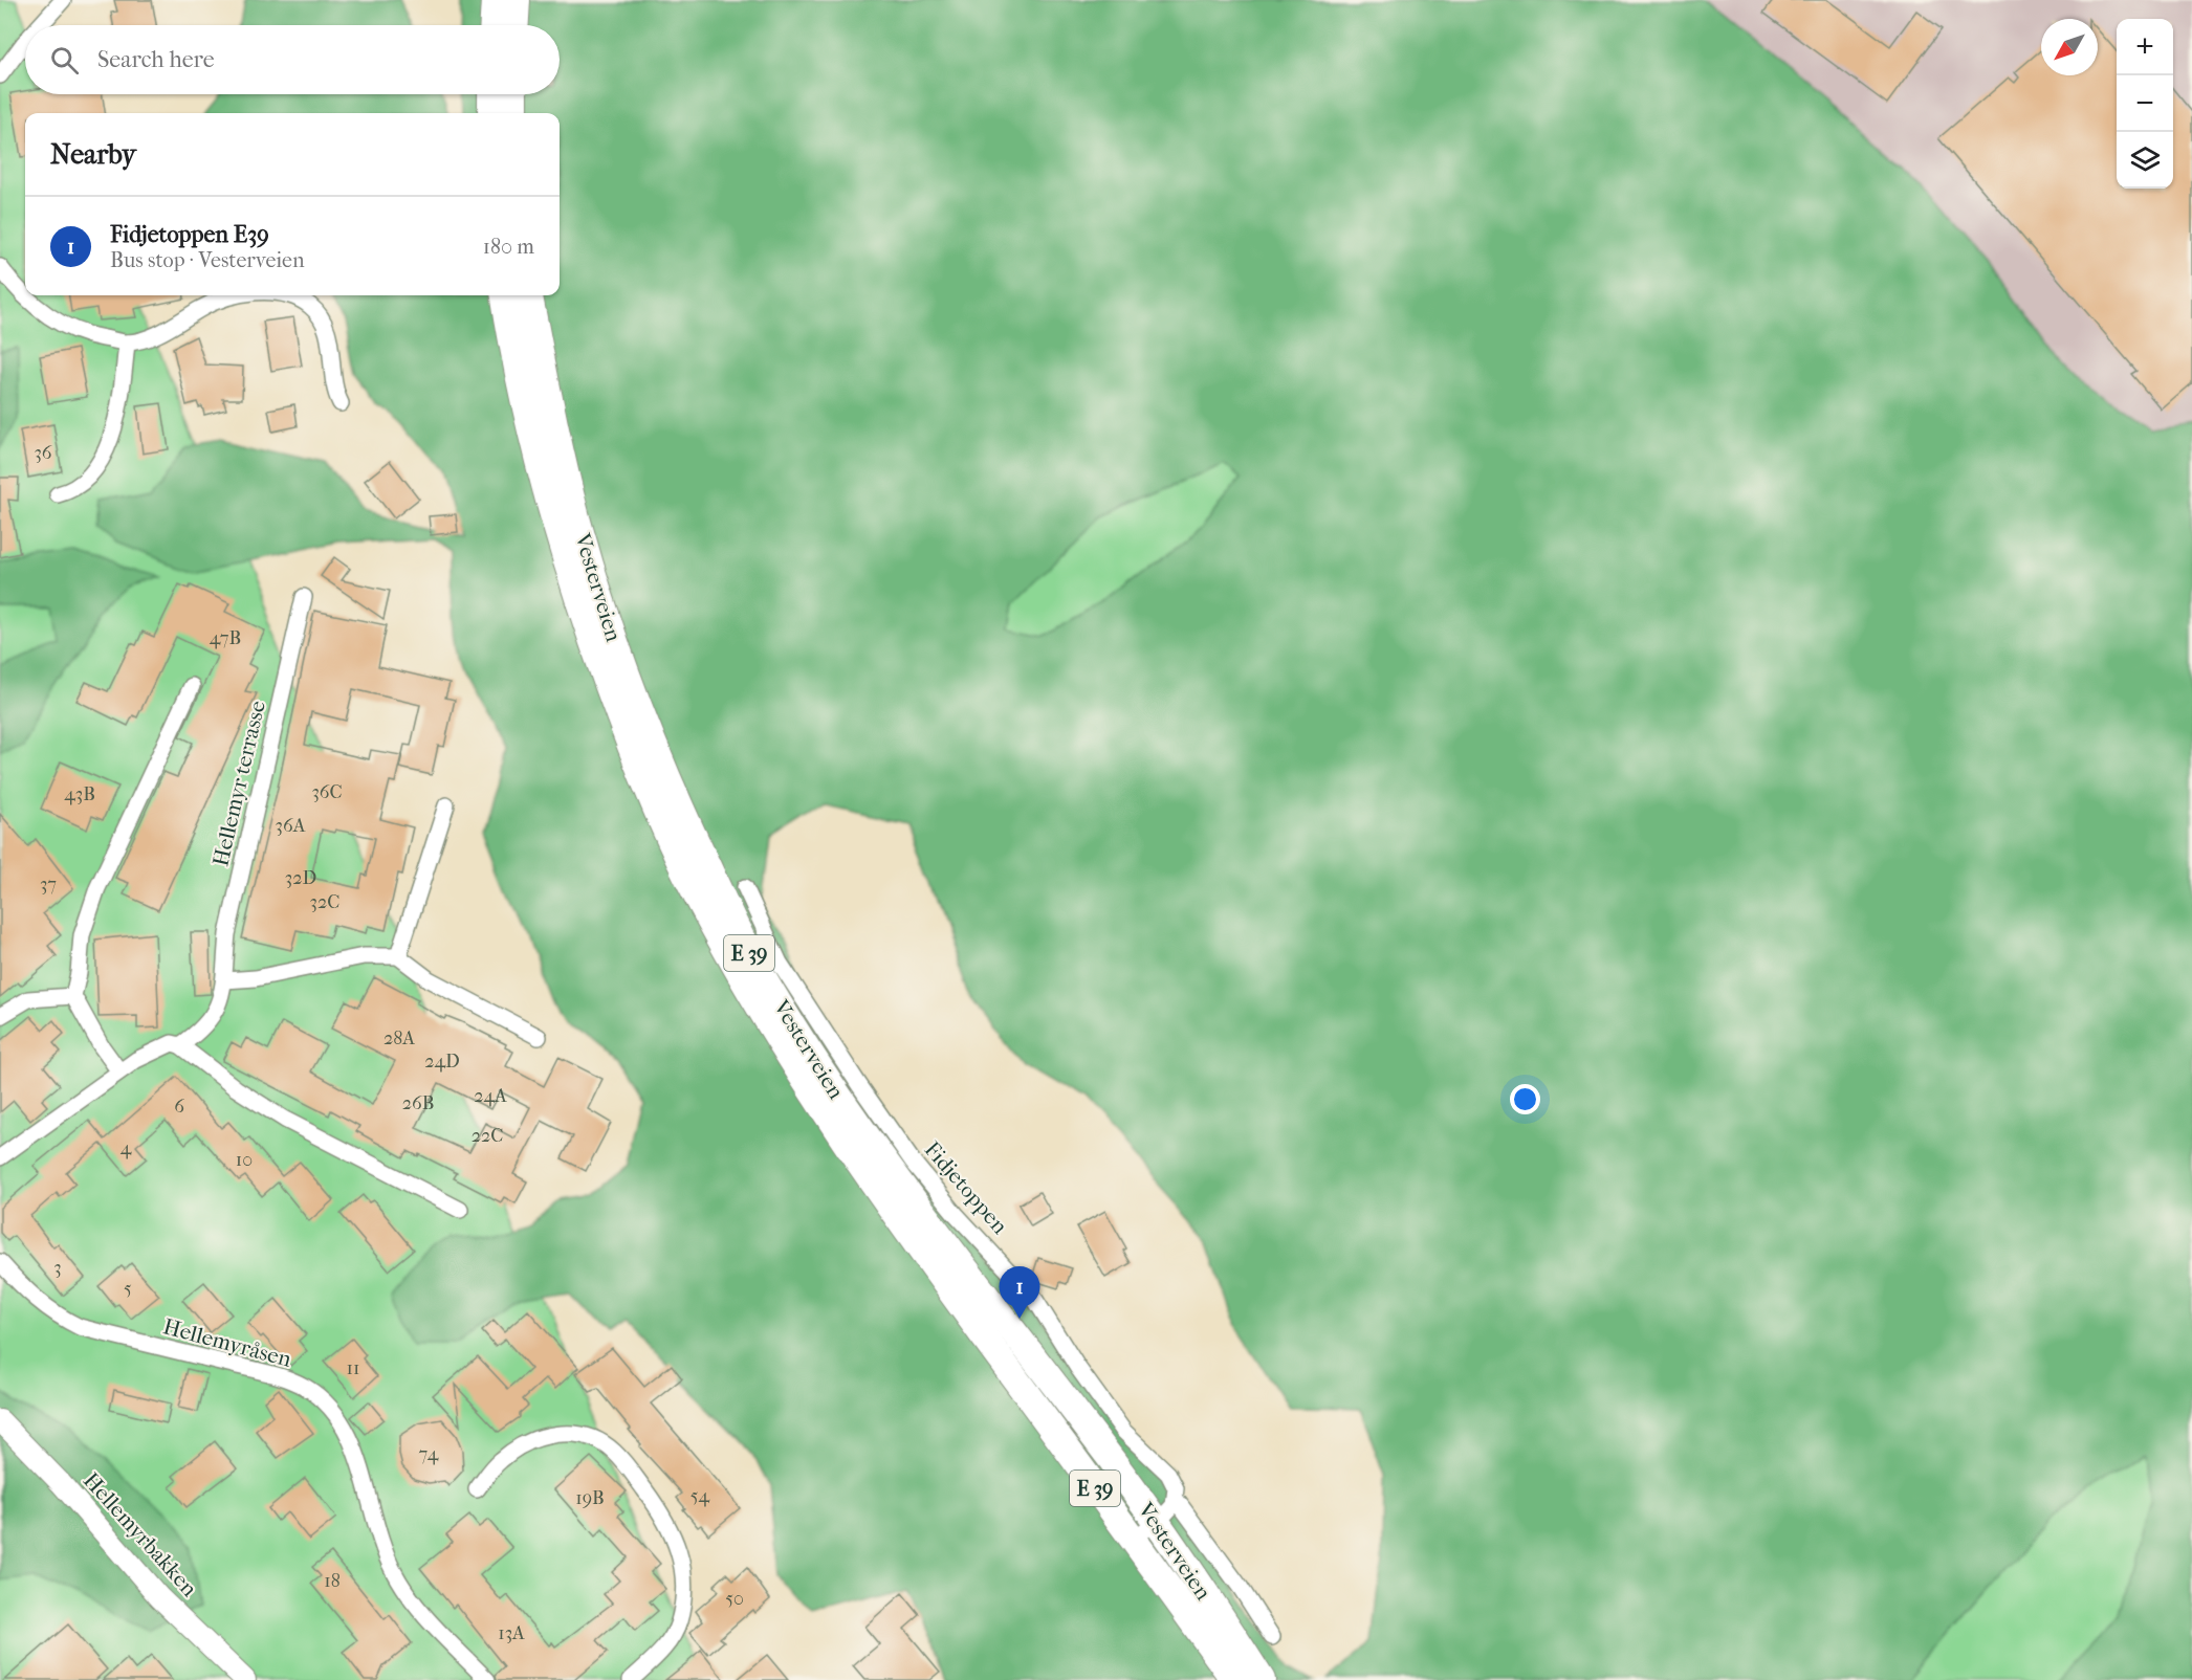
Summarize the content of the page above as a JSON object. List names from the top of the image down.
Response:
{
  "streets": {
    "highway": ["Vesterveien", "E 39"],
    "street": [
      "Hellemyr terrasse",
      "Fidjetoppen",
      "Hellemyråsen",
      "Hellemyrbakken"
    ]
  },
  "house_numbers": [
    "36",
    "47B",
    "36C",
    "43B",
    "36A",
    "32D",
    "37",
    "32C",
    "28A",
    "24D",
    "24A",
    "26B",
    "6",
    "22C",
    "4",
    "10",
    "3",
    "5",
    "11",
    "74",
    "54",
    "19B",
    "18",
    "50",
    "13A"
  ],
  "north": "bottom left",
  "page": {
    "map_buttons": ["+", "−"],
    "search": "Search here",
    "heading": "Nearby",
    "list": [
      {
        "mark": "1",
        "name": "Fidjetoppen E39",
        "note": "Bus stop · Vesterveien",
        "value": "180 m"
      }
    ],
    "pins": "1"
  }
}
